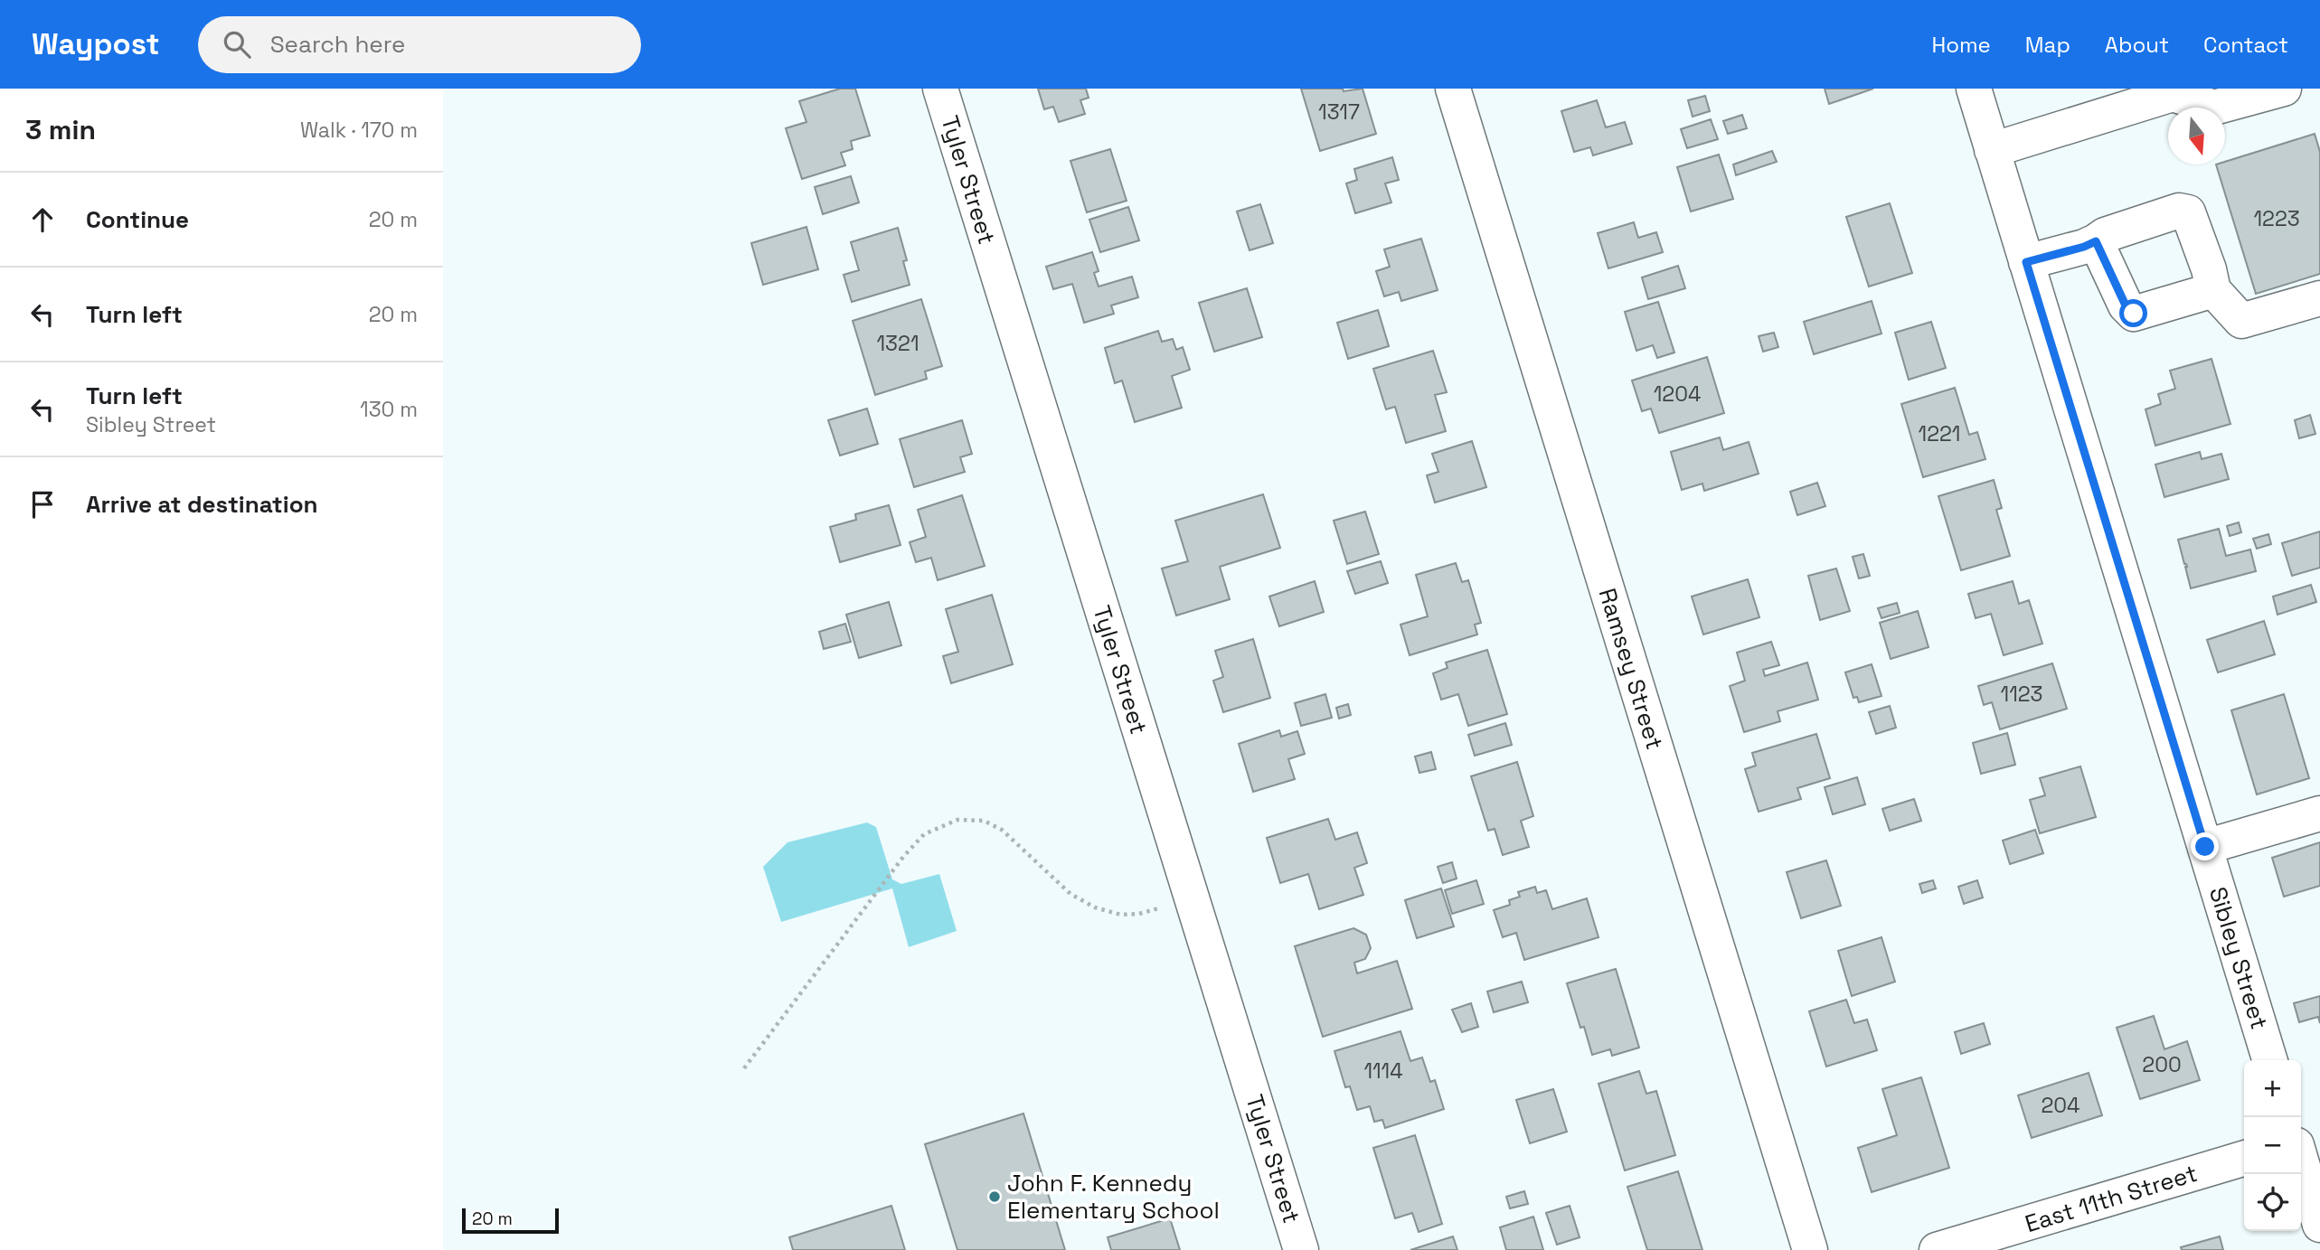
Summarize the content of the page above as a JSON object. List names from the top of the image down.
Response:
{
  "streets": {
    "street": [
      "Tyler Street",
      "Ramsey Street",
      "Sibley Street",
      "East 11th Street"
    ]
  },
  "places": ["John F. Kennedy Elementary School"],
  "house_numbers": [
    "1317",
    "1223",
    "1321",
    "1204",
    "1221",
    "1123",
    "200",
    "1114",
    "204"
  ],
  "scale_bar": "20 m",
  "north": "bottom",
  "page": {
    "header": "Waypost",
    "search": "Search here",
    "nav": [
      "Home",
      "Map",
      "About",
      "Contact"
    ],
    "heading": ["3 min", "Walk · 170 m"],
    "list": [
      ["Continue", "20 m"],
      ["Turn left", "20 m"],
      ["Turn left", "Sibley Street", "130 m"],
      "Arrive at destination"
    ],
    "map_buttons": ["+", "−"],
    "scale": "20 m"
  }
}
